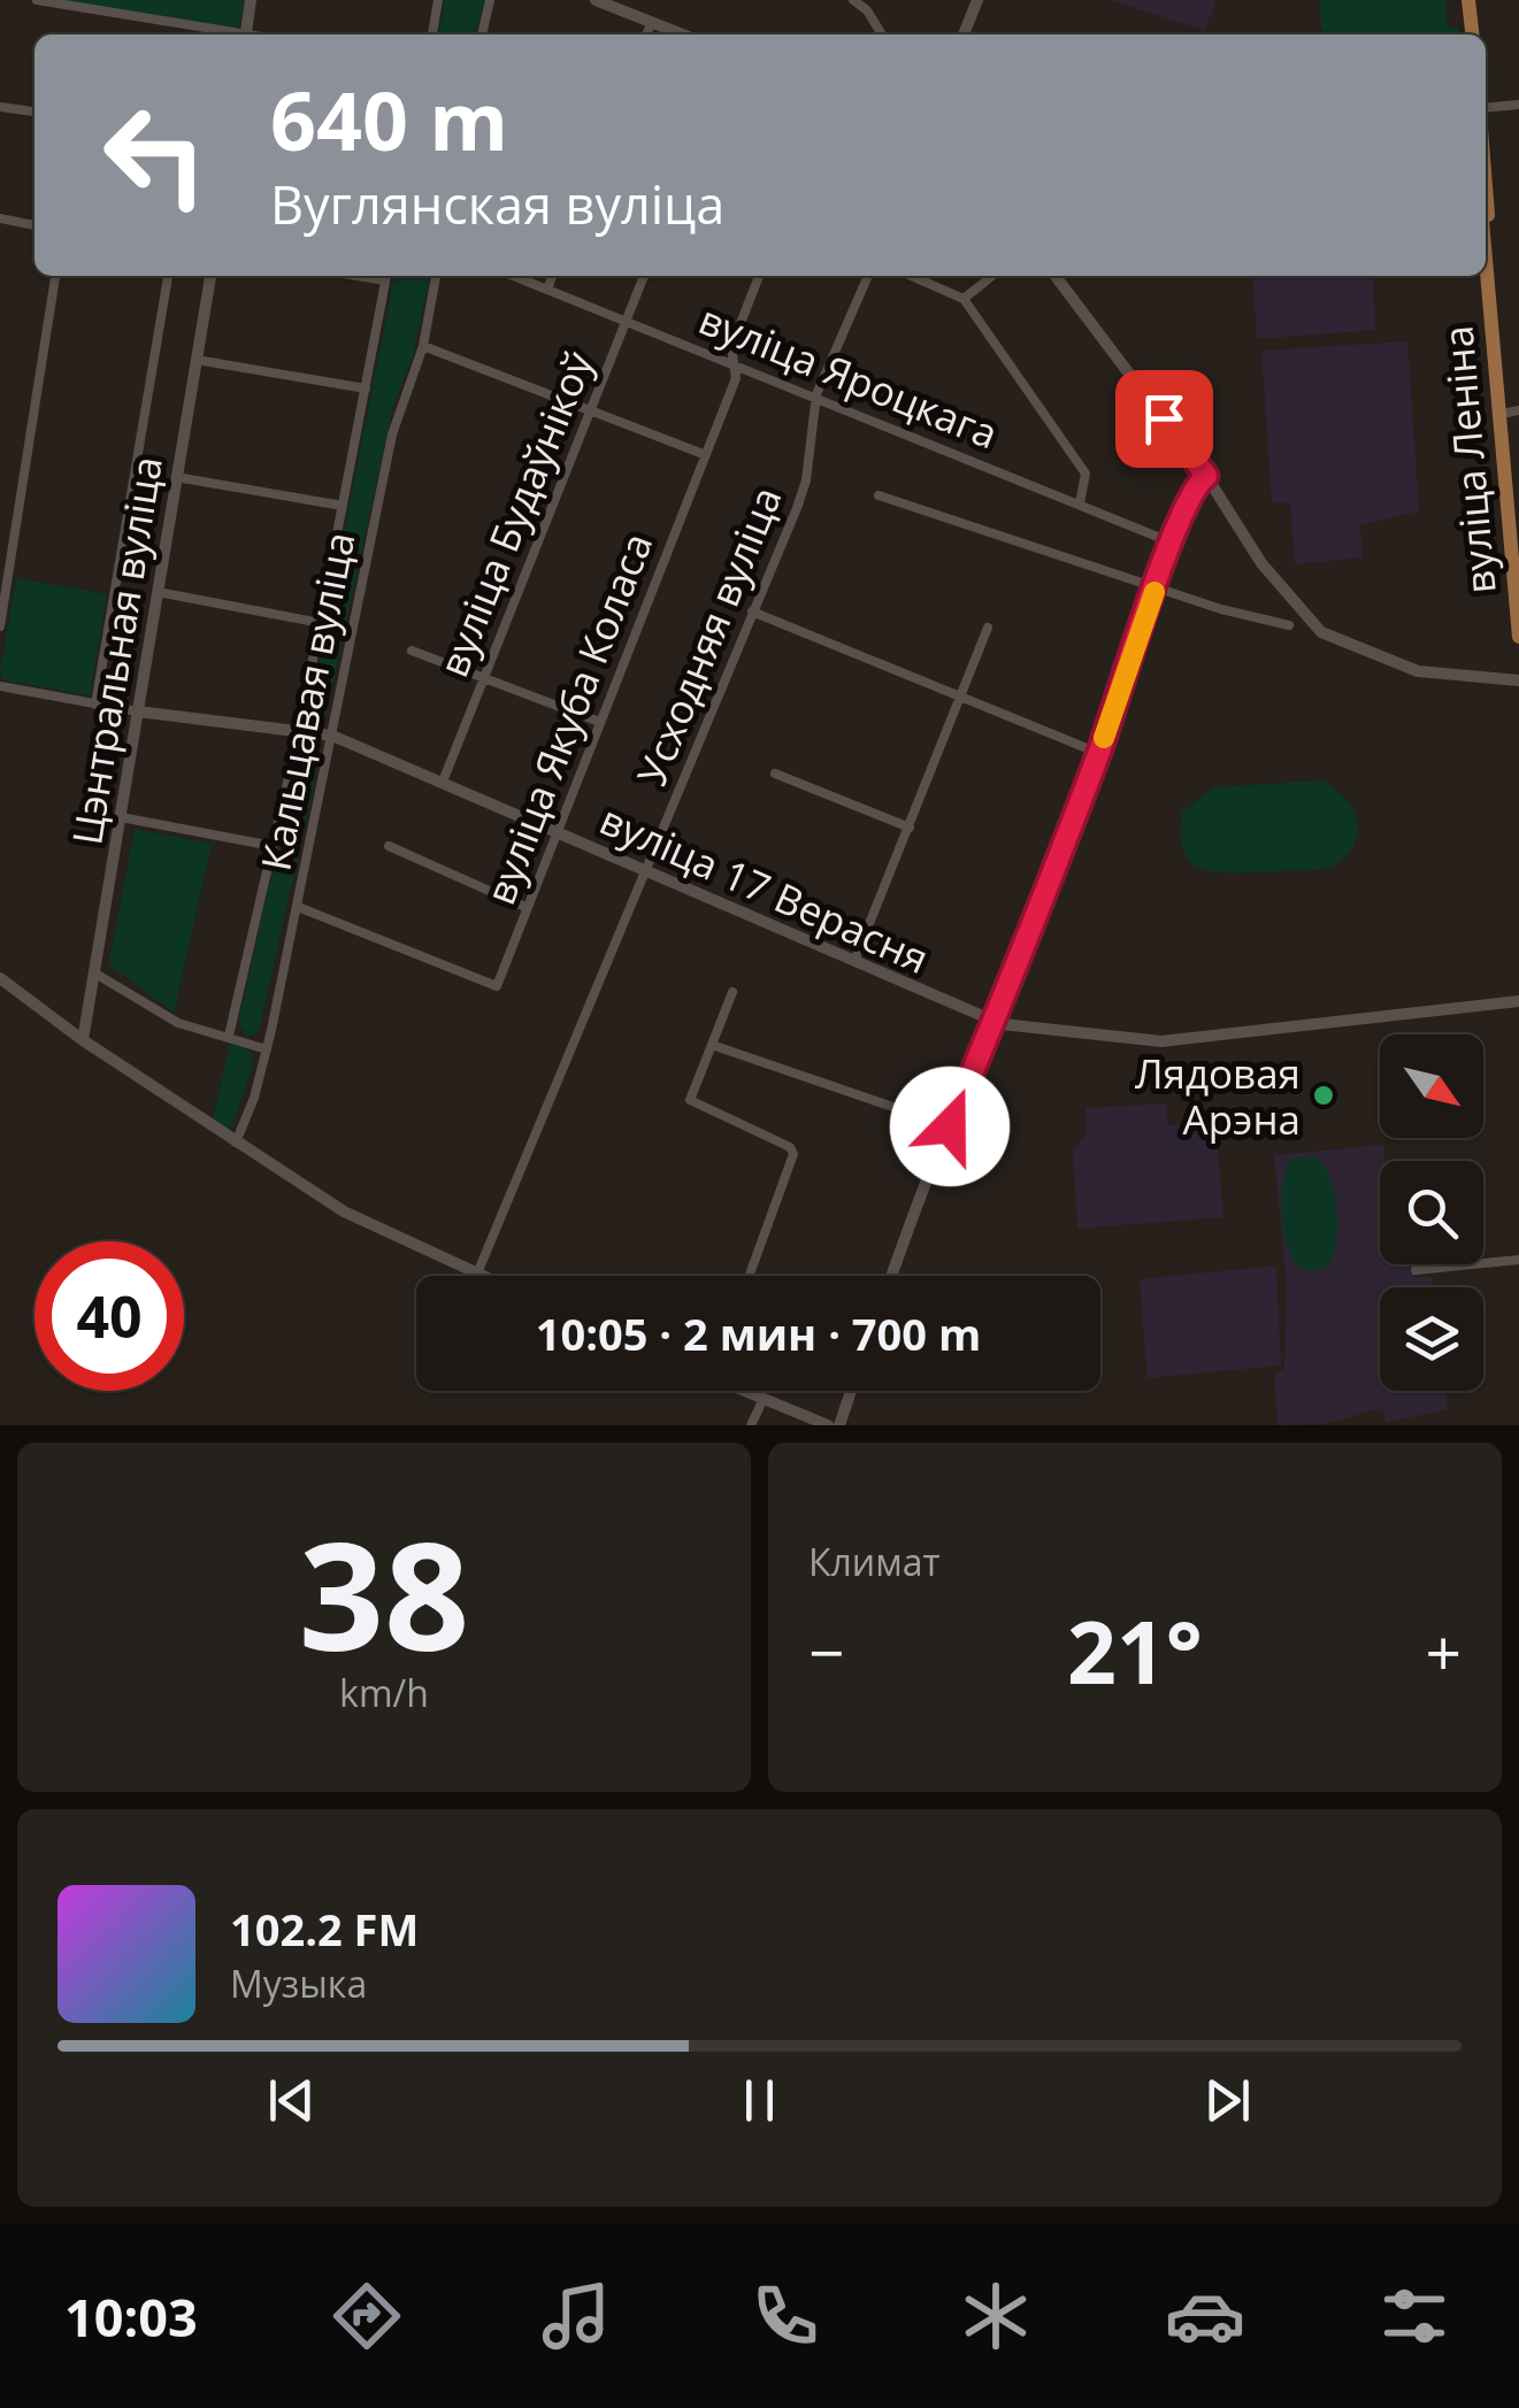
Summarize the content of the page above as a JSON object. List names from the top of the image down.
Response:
{
  "streets": {
    "main road": ["вуліца Леніна"],
    "street": [
      "вуліца Яроцкага",
      "вуліца Будаўнікоў",
      "Усходняя вуліца",
      "Цэнтральная вуліца",
      "Кальцавая вуліца",
      "вуліца Якуба Коласа",
      "вуліца 17 Верасня"
    ]
  },
  "crossings": [
    ["вуліца Яроцкага", "вуліца Будаўнікоў"],
    ["вуліца Яроцкага", "Усходняя вуліца"],
    ["вуліца Яроцкага", "вуліца Якуба Коласа"],
    ["вуліца Будаўнікоў", "вуліца 17 Верасня"],
    ["Усходняя вуліца", "вуліца 17 Верасня"],
    ["Цэнтральная вуліца", "вуліца 17 Верасня"],
    ["Кальцавая вуліца", "вуліца Якуба Коласа"],
    ["Кальцавая вуліца", "вуліца 17 Верасня"],
    ["вуліца Якуба Коласа", "вуліца 17 Верасня"]
  ],
  "places": ["Лядовая Арэна"],
  "north": "bottom right",
  "page": {
    "turn": ["640 m", "Вуглянская вуліца"],
    "limit": "40",
    "trip": "10:05 · 2 мин · 700 m",
    "tile": [
      ["38", "km/h"],
      "Климат"
    ],
    "heat": ["−", "21°", "+"],
    "song": ["102.2 FM", "Музыка"],
    "tabs": "10:03"
  }
}
